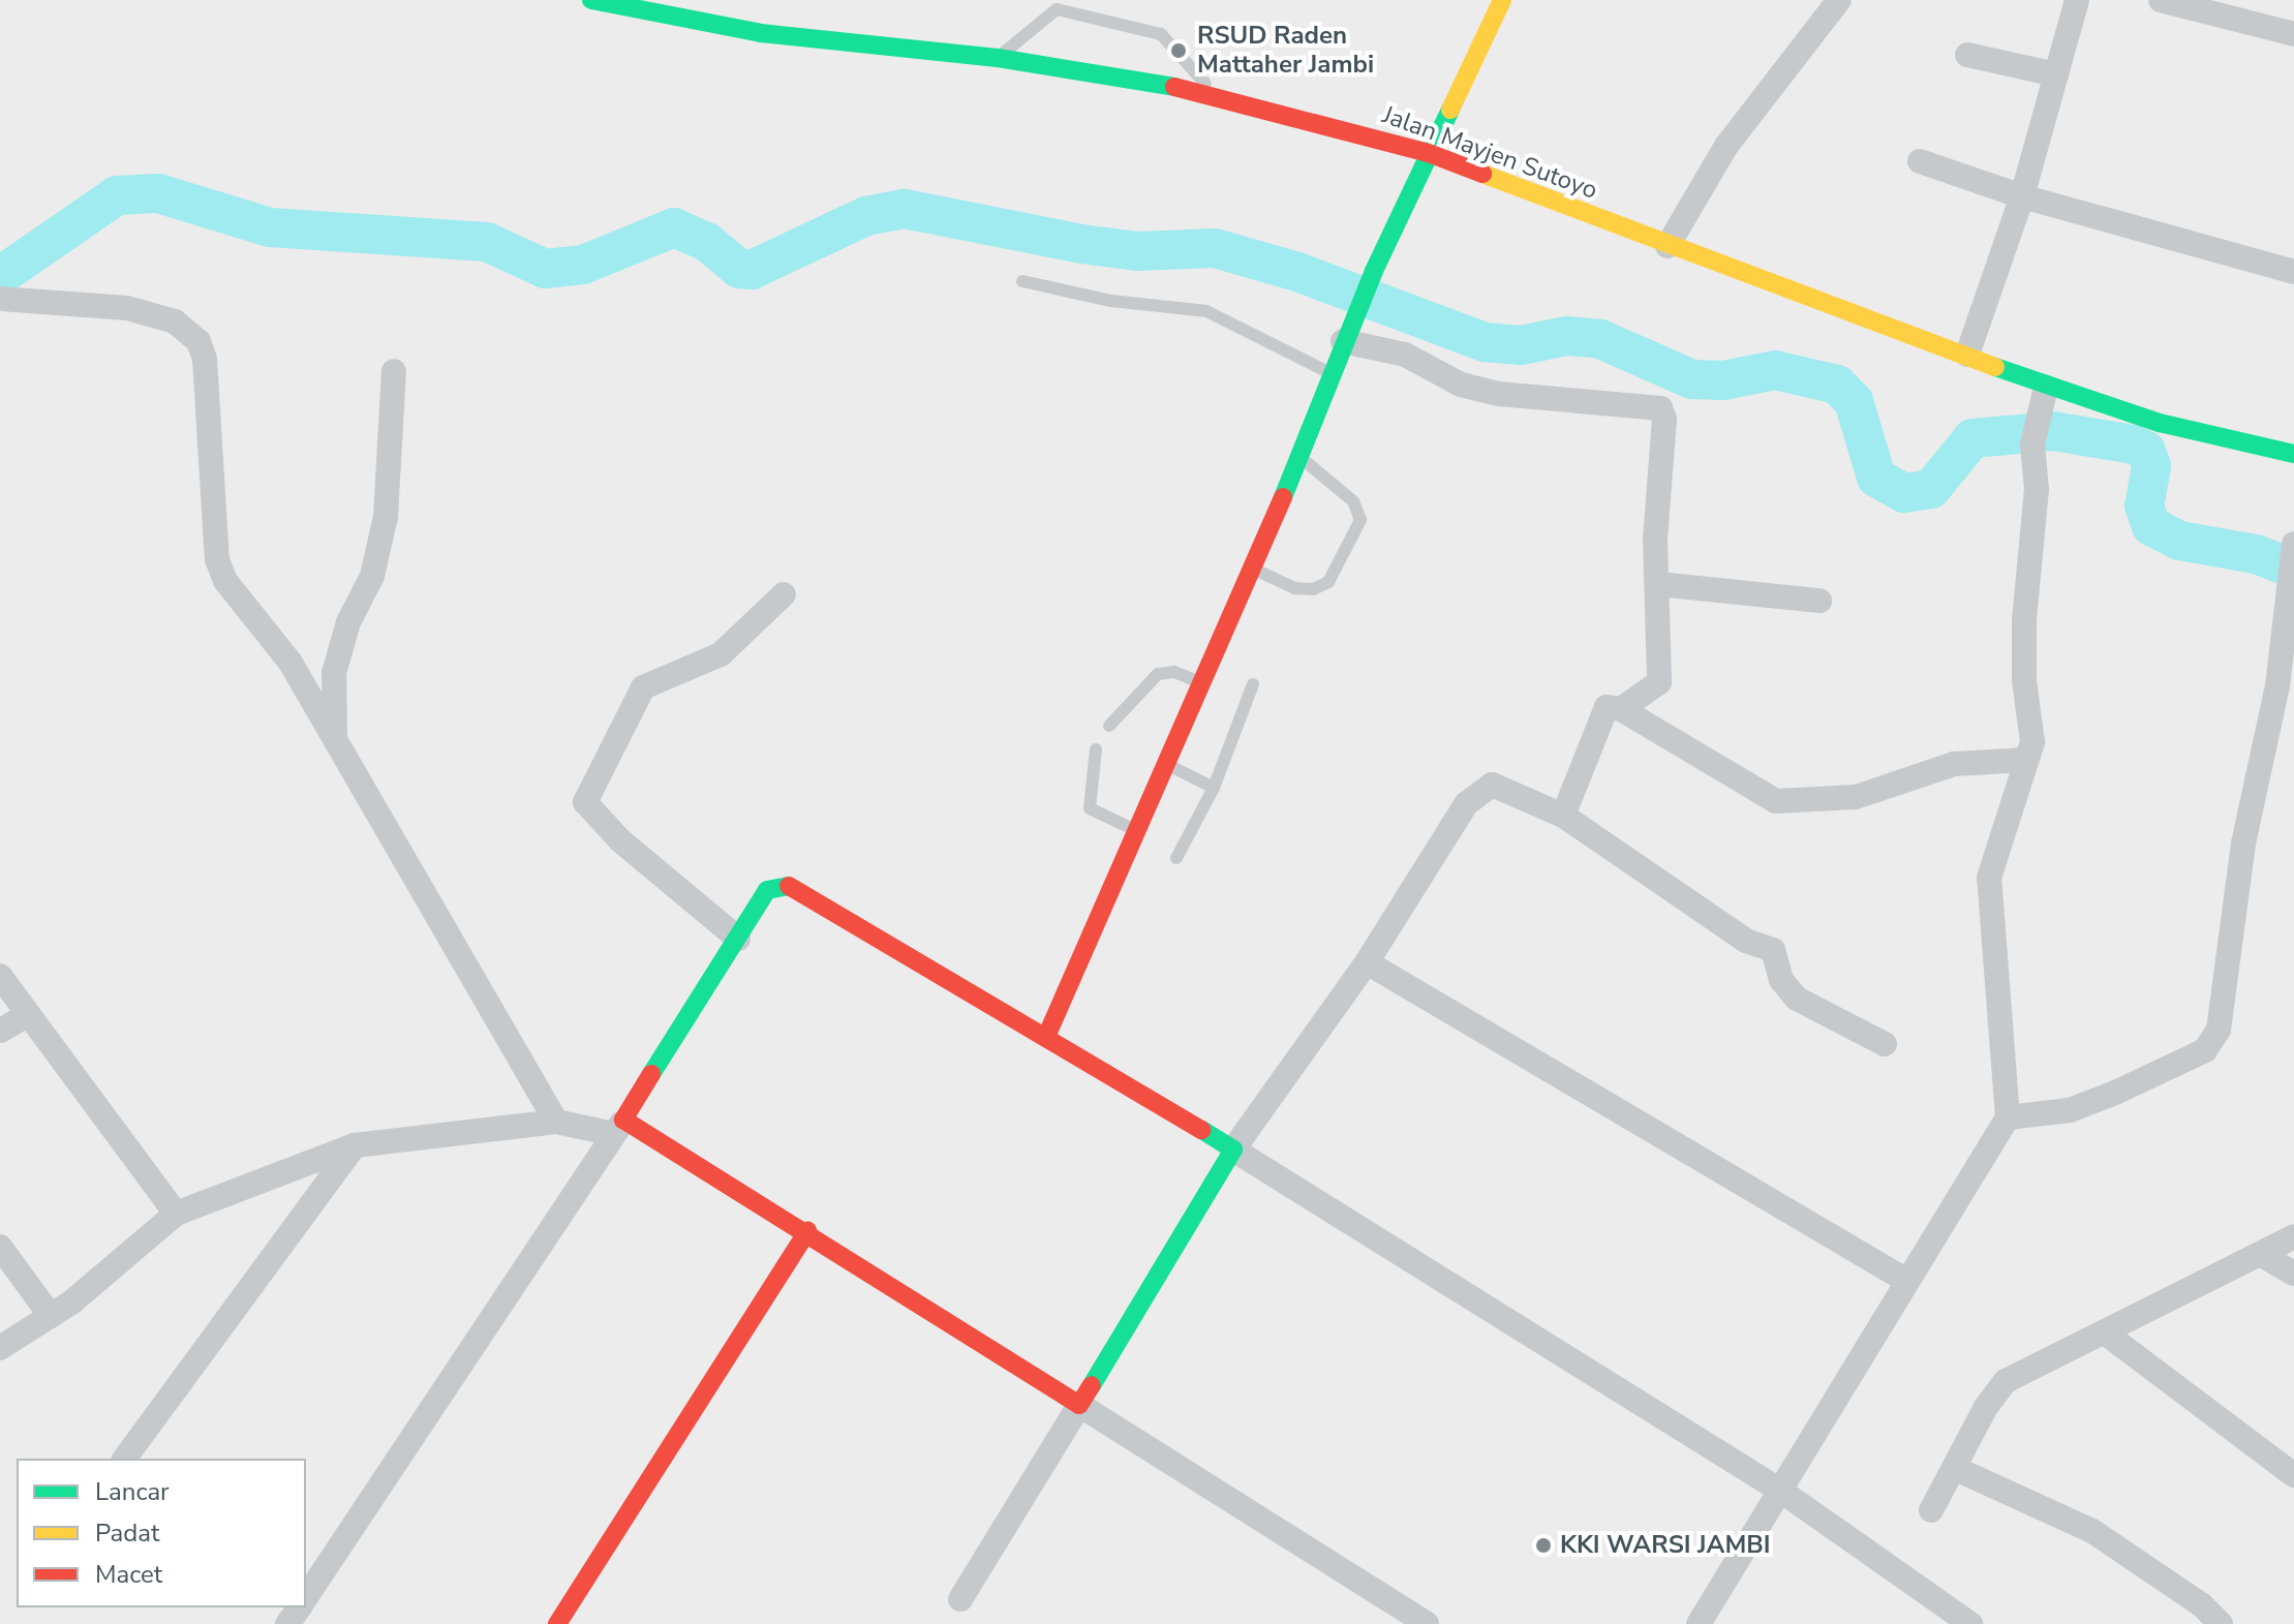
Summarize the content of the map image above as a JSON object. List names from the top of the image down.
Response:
{
  "streets": {
    "street": ["Jalan Mayjen Sutoyo"]
  },
  "places": ["RSUD Raden Mattaher Jambi", "KKI WARSI JAMBI"],
  "legend": ["Lancar", "Padat", "Macet"]
}
